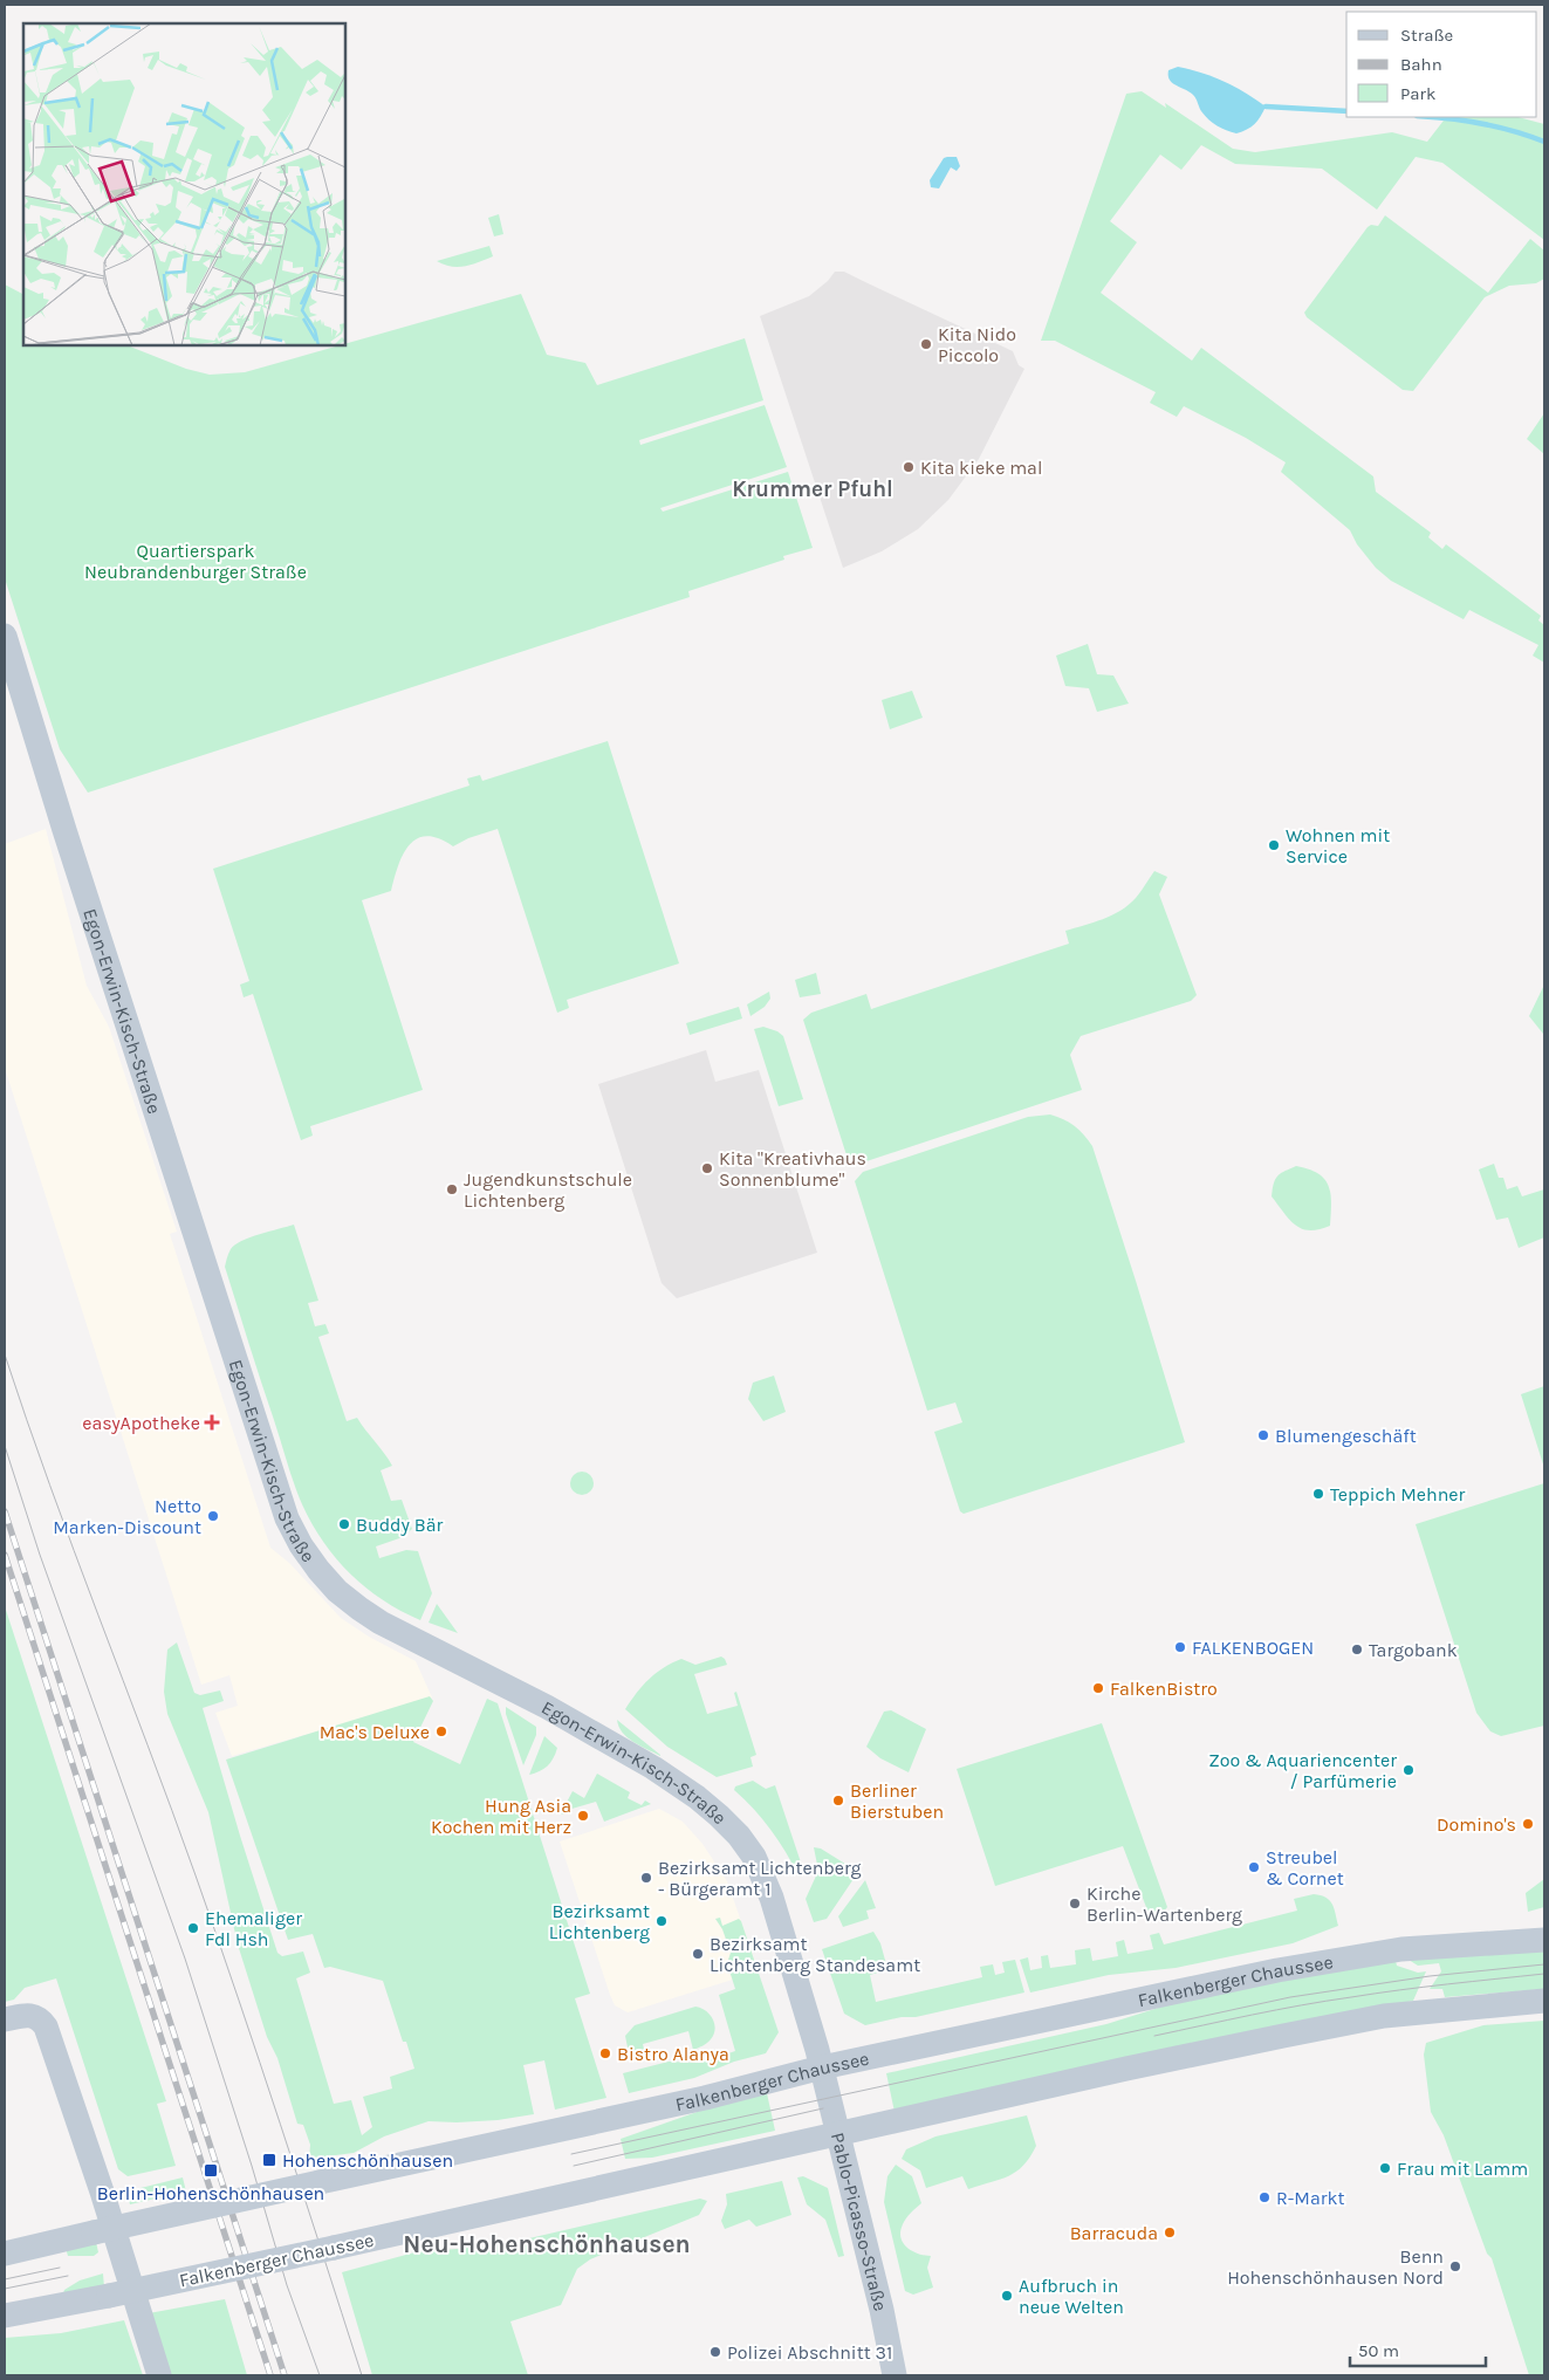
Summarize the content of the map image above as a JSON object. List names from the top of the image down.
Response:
{
  "streets": {
    "main road": ["Egon-Erwin-Kisch-Straße", "Falkenberger Chaussee", "Pablo-Picasso-Straße"]
  },
  "crossings": [
    ["Egon-Erwin-Kisch-Straße", "Falkenberger Chaussee"],
    ["Egon-Erwin-Kisch-Straße", "Pablo-Picasso-Straße"],
    ["Falkenberger Chaussee", "Pablo-Picasso-Straße"]
  ],
  "districts": ["Krummer Pfuhl", "Neu-Hohenschönhausen"],
  "parks": ["Quartierspark Neubrandenburger Straße"],
  "places": {
    "other": [
      "Kita Nido Piccolo",
      "Kita kieke mal",
      "Wohnen mit Service",
      "Kita \"Kreativhaus Sonnenblume\"",
      "Jugendkunstschule Lichtenberg",
      "Blumengeschäft",
      "Teppich Mehner",
      "Netto Marken-Discount",
      "Buddy Bär",
      "FALKENBOGEN",
      "Targobank",
      "FalkenBistro",
      "Mac's Deluxe",
      "Zoo & Aquariencenter / Parfümerie",
      "Berliner Bierstuben",
      "Hung Asia Kochen mit Herz",
      "Domino's",
      "Streubel & Cornet",
      "Bezirksamt Lichtenberg - Bürgeramt 1",
      "Kirche Berlin-Wartenberg",
      "Bezirksamt Lichtenberg",
      "Ehemaliger Fdl Hsh",
      "Bezirksamt Lichtenberg Standesamt",
      "Bistro Alanya",
      "Frau mit Lamm",
      "R-Markt",
      "Barracuda",
      "Benn Hohenschönhausen Nord",
      "Aufbruch in neue Welten",
      "Polizei Abschnitt 31"
    ],
    "health": ["easyApotheke"],
    "transit": ["Hohenschönhausen", "Berlin-Hohenschönhausen"]
  },
  "legend": ["Straße", "Bahn", "Park"],
  "scale_bar": "50 m"
}
